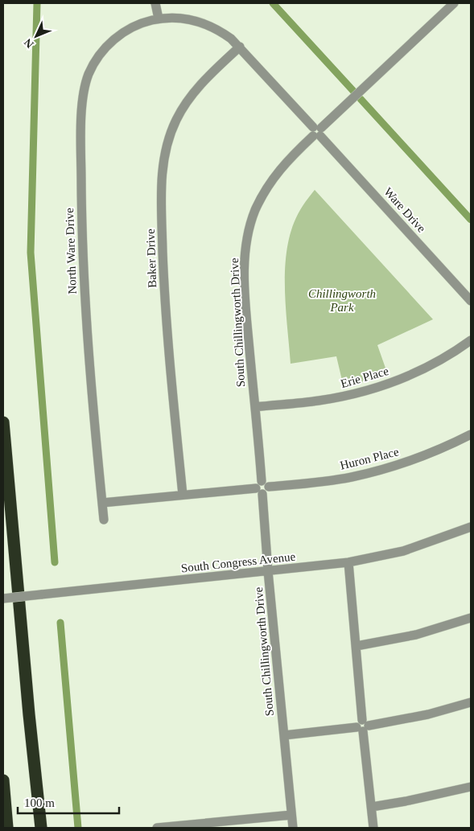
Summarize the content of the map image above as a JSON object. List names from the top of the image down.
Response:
{
  "streets": {
    "street": [
      "Ware Drive",
      "North Ware Drive",
      "Baker Drive",
      "South Chillingworth Drive",
      "Erie Place",
      "Huron Place",
      "South Congress Avenue"
    ]
  },
  "crossings": [
    ["Ware Drive", "North Ware Drive"],
    ["Ware Drive", "Baker Drive"],
    ["Ware Drive", "South Chillingworth Drive"],
    ["North Ware Drive", "Huron Place"],
    ["Baker Drive", "Huron Place"],
    ["South Chillingworth Drive", "Erie Place"],
    ["South Chillingworth Drive", "Huron Place"],
    ["South Chillingworth Drive", "South Congress Avenue"]
  ],
  "parks": ["Chillingworth Park"],
  "scale_bar": "100 m",
  "north": "bottom left"
}
